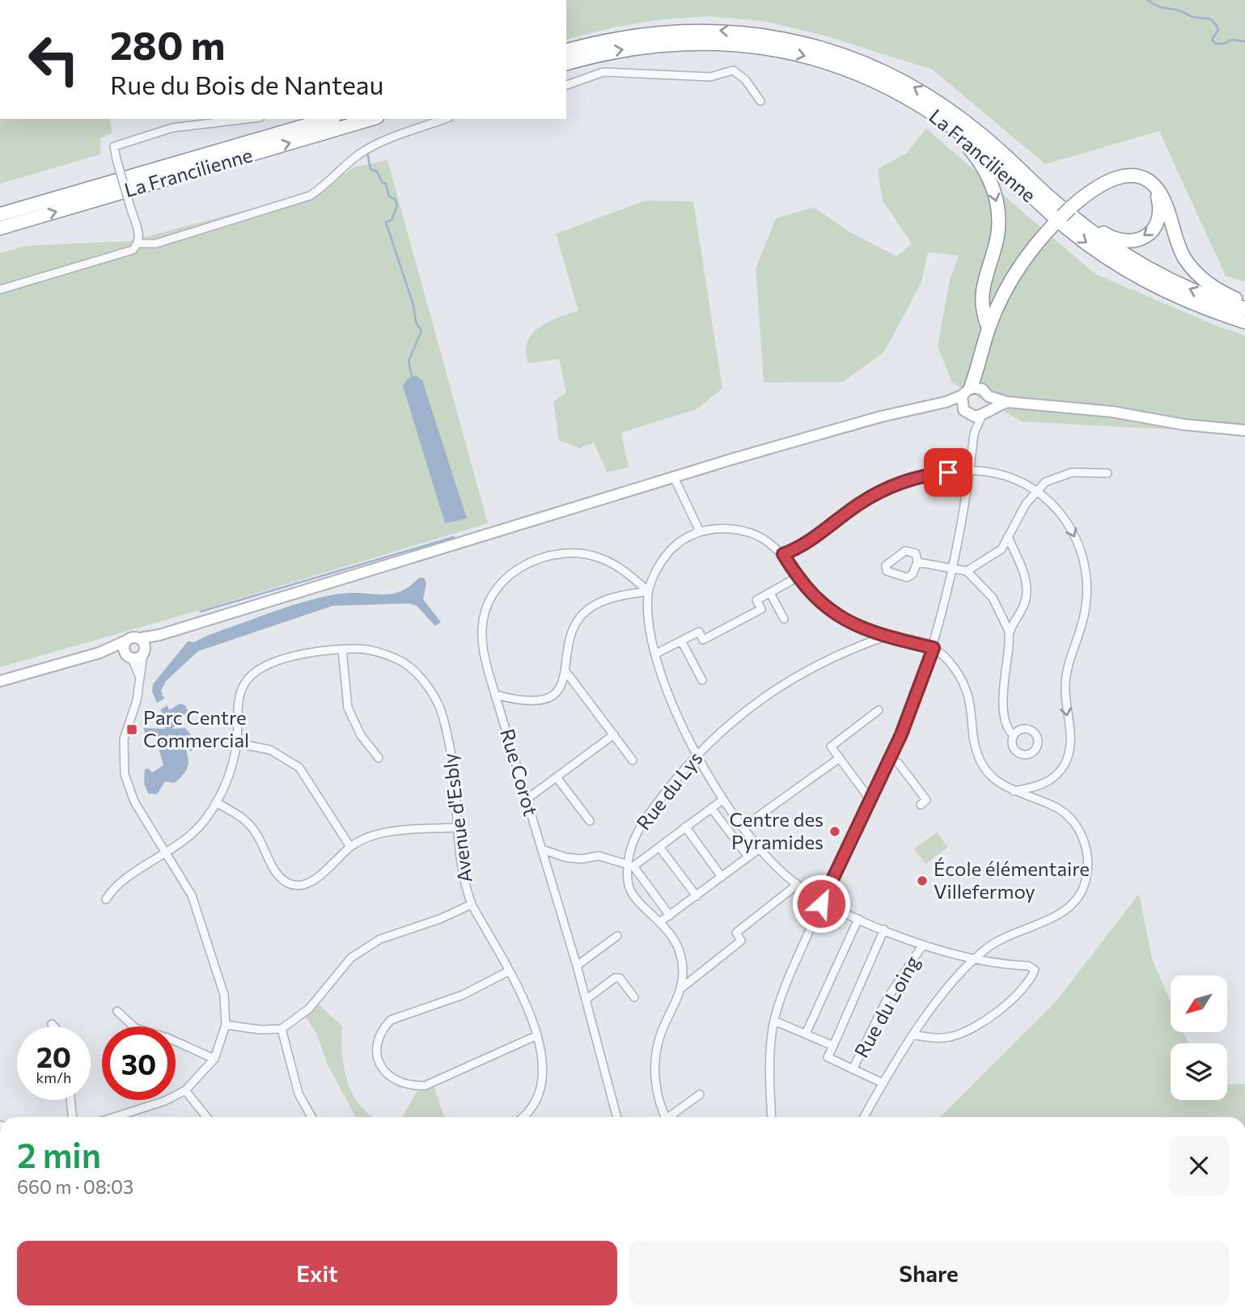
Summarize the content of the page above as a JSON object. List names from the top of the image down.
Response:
{
  "streets": {
    "highway": ["La Francilienne"],
    "street": [
      "Rue Corot",
      "Rue du Lys",
      "Avenue d'Esbly",
      "Rue du Loing"
    ]
  },
  "places": {
    "transit": ["Parc Centre Commercial"],
    "other": ["Centre des Pyramides", "École élémentaire Villefermoy"]
  },
  "north": "bottom left",
  "page": {
    "turn": ["280 m", "Rue du Bois de Nanteau"],
    "speed": "20 km/h",
    "limit": "30",
    "heading": ["2 min", "660 m · 08:03"],
    "buttons": ["Exit", "Share"]
  }
}
